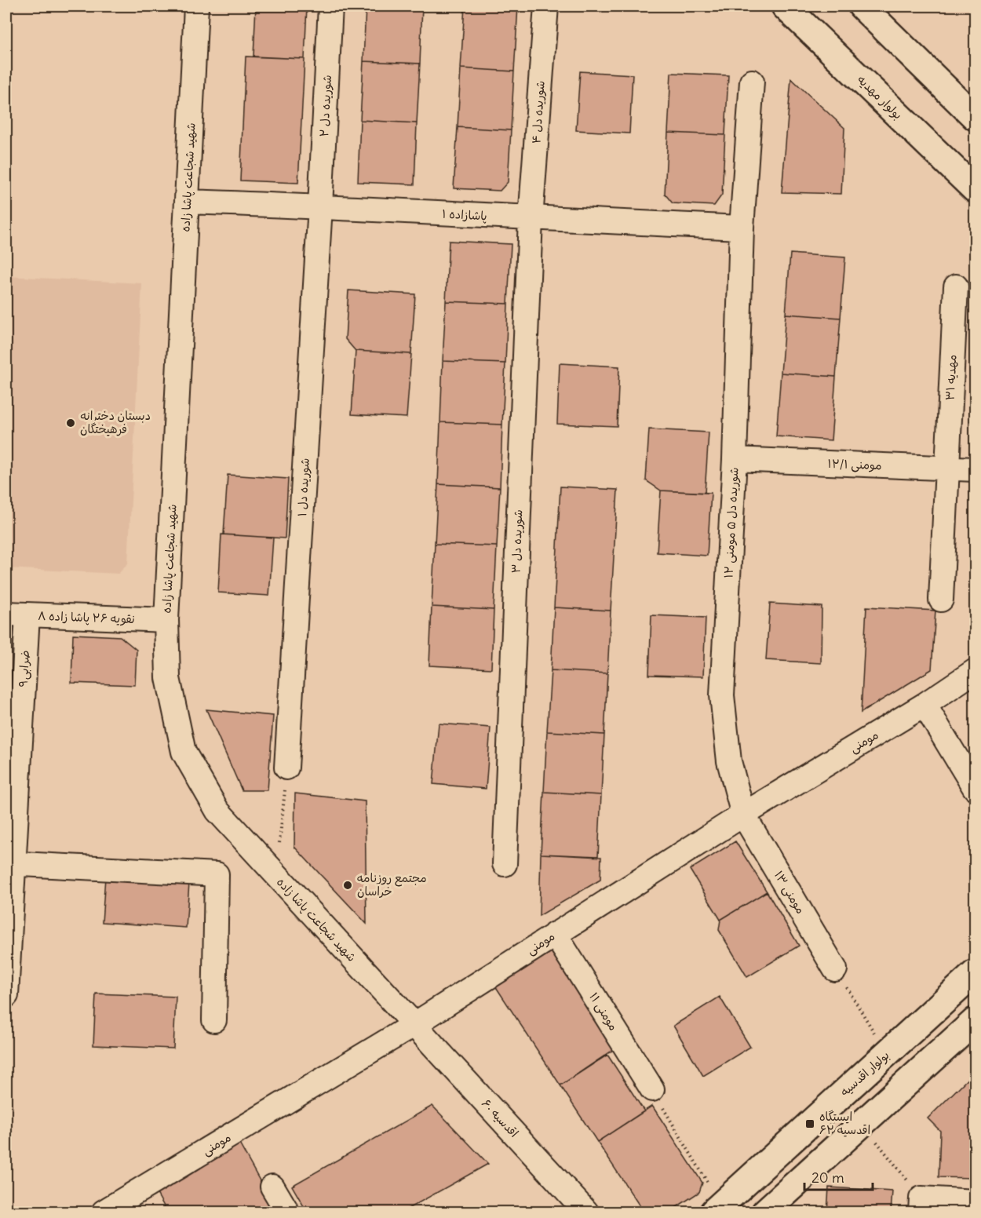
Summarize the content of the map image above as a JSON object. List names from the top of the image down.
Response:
{
  "streets": {
    "main road": ["بولوار مهدیه", "بولوار اقدسیه"],
    "street": [
      "شوریده دل ۲",
      "شوریده دل ۴",
      "شهید شجاعت پاشا زاده",
      "پاشازاده ۱",
      "مهدیه ۳۱",
      "مومنی ۱۲/۱",
      "شوریده دل ۱",
      "شوریده دل ۵ مومنی ۱۲",
      "شوریده دل ۳",
      "نقویه ۲۶ پاشا زاده ۸",
      "ضرابی۹",
      "مومنی",
      "مومنی ۱۳",
      "مومنی ۱۱",
      "اقدسیه ۶۰"
    ]
  },
  "crossings": [
    ["شوریده دل ۲", "پاشازاده ۱"],
    ["شوریده دل ۲", "شوریده دل ۱"],
    ["شوریده دل ۴", "پاشازاده ۱"],
    ["شوریده دل ۴", "شوریده دل ۳"],
    ["شهید شجاعت پاشا زاده", "پاشازاده ۱"],
    ["شهید شجاعت پاشا زاده", "نقویه ۲۶ پاشا زاده ۸"],
    ["شهید شجاعت پاشا زاده", "مومنی"],
    ["شهید شجاعت پاشا زاده", "اقدسیه ۶۰"],
    ["پاشازاده ۱", "شوریده دل ۱"],
    ["پاشازاده ۱", "شوریده دل ۵ مومنی ۱۲"],
    ["پاشازاده ۱", "شوریده دل ۳"],
    ["مهدیه ۳۱", "مومنی ۱۲/۱"],
    ["مومنی ۱۲/۱", "شوریده دل ۵ مومنی ۱۲"],
    ["شوریده دل ۵ مومنی ۱۲", "مومنی"],
    ["شوریده دل ۵ مومنی ۱۲", "مومنی ۱۳"],
    ["نقویه ۲۶ پاشا زاده ۸", "ضرابی۹"],
    ["مومنی", "مومنی ۱۳"],
    ["مومنی", "مومنی ۱۱"],
    ["مومنی", "اقدسیه ۶۰"]
  ],
  "places": {
    "other": ["دبستان دخترانه فرهیختگان", "مجتمع روزنامه خراسان"],
    "transit": ["ایستگاه اقدسیه ۶۲"]
  },
  "scale_bar": "20 m"
}
